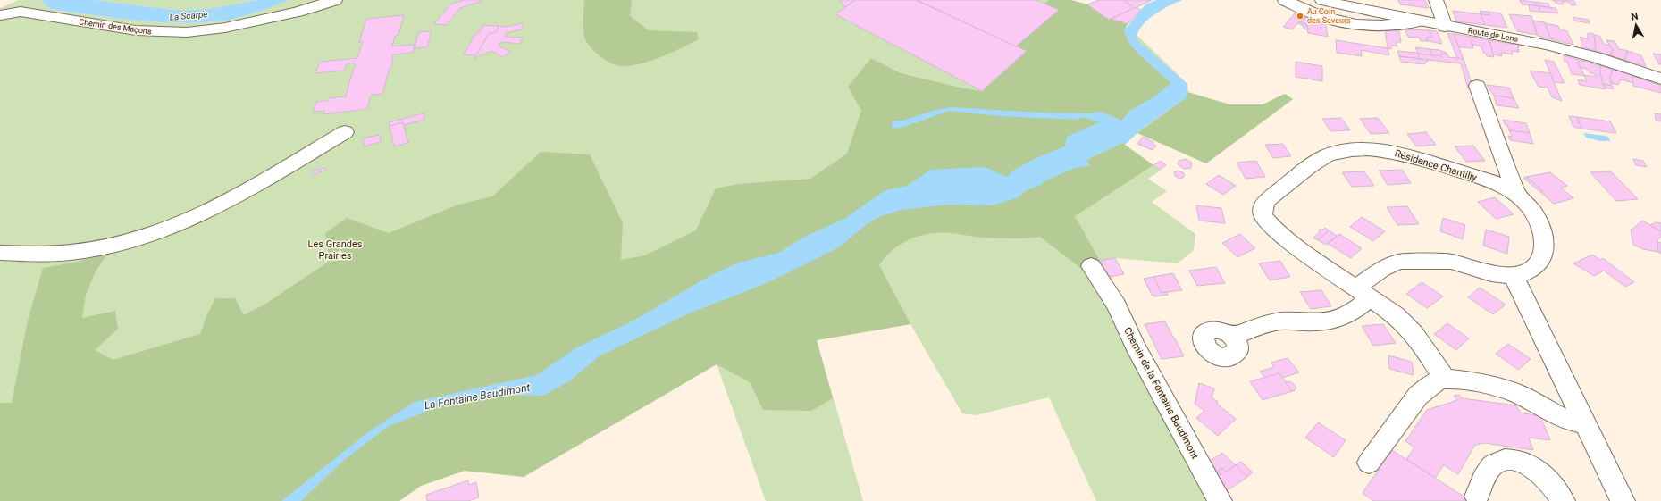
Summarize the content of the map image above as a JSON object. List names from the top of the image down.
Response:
{
  "streets": {
    "street": [
      "Chemin des Maçons",
      "Route de Lens",
      "Résidence Chantilly",
      "Chemin de la Fontaine Baudimont"
    ]
  },
  "water": ["La Scarpe", "La Fontaine Baudimont"],
  "parks": ["Les Grandes Prairies"],
  "places": ["Au Coin des Saveurs"],
  "north": "top"
}
